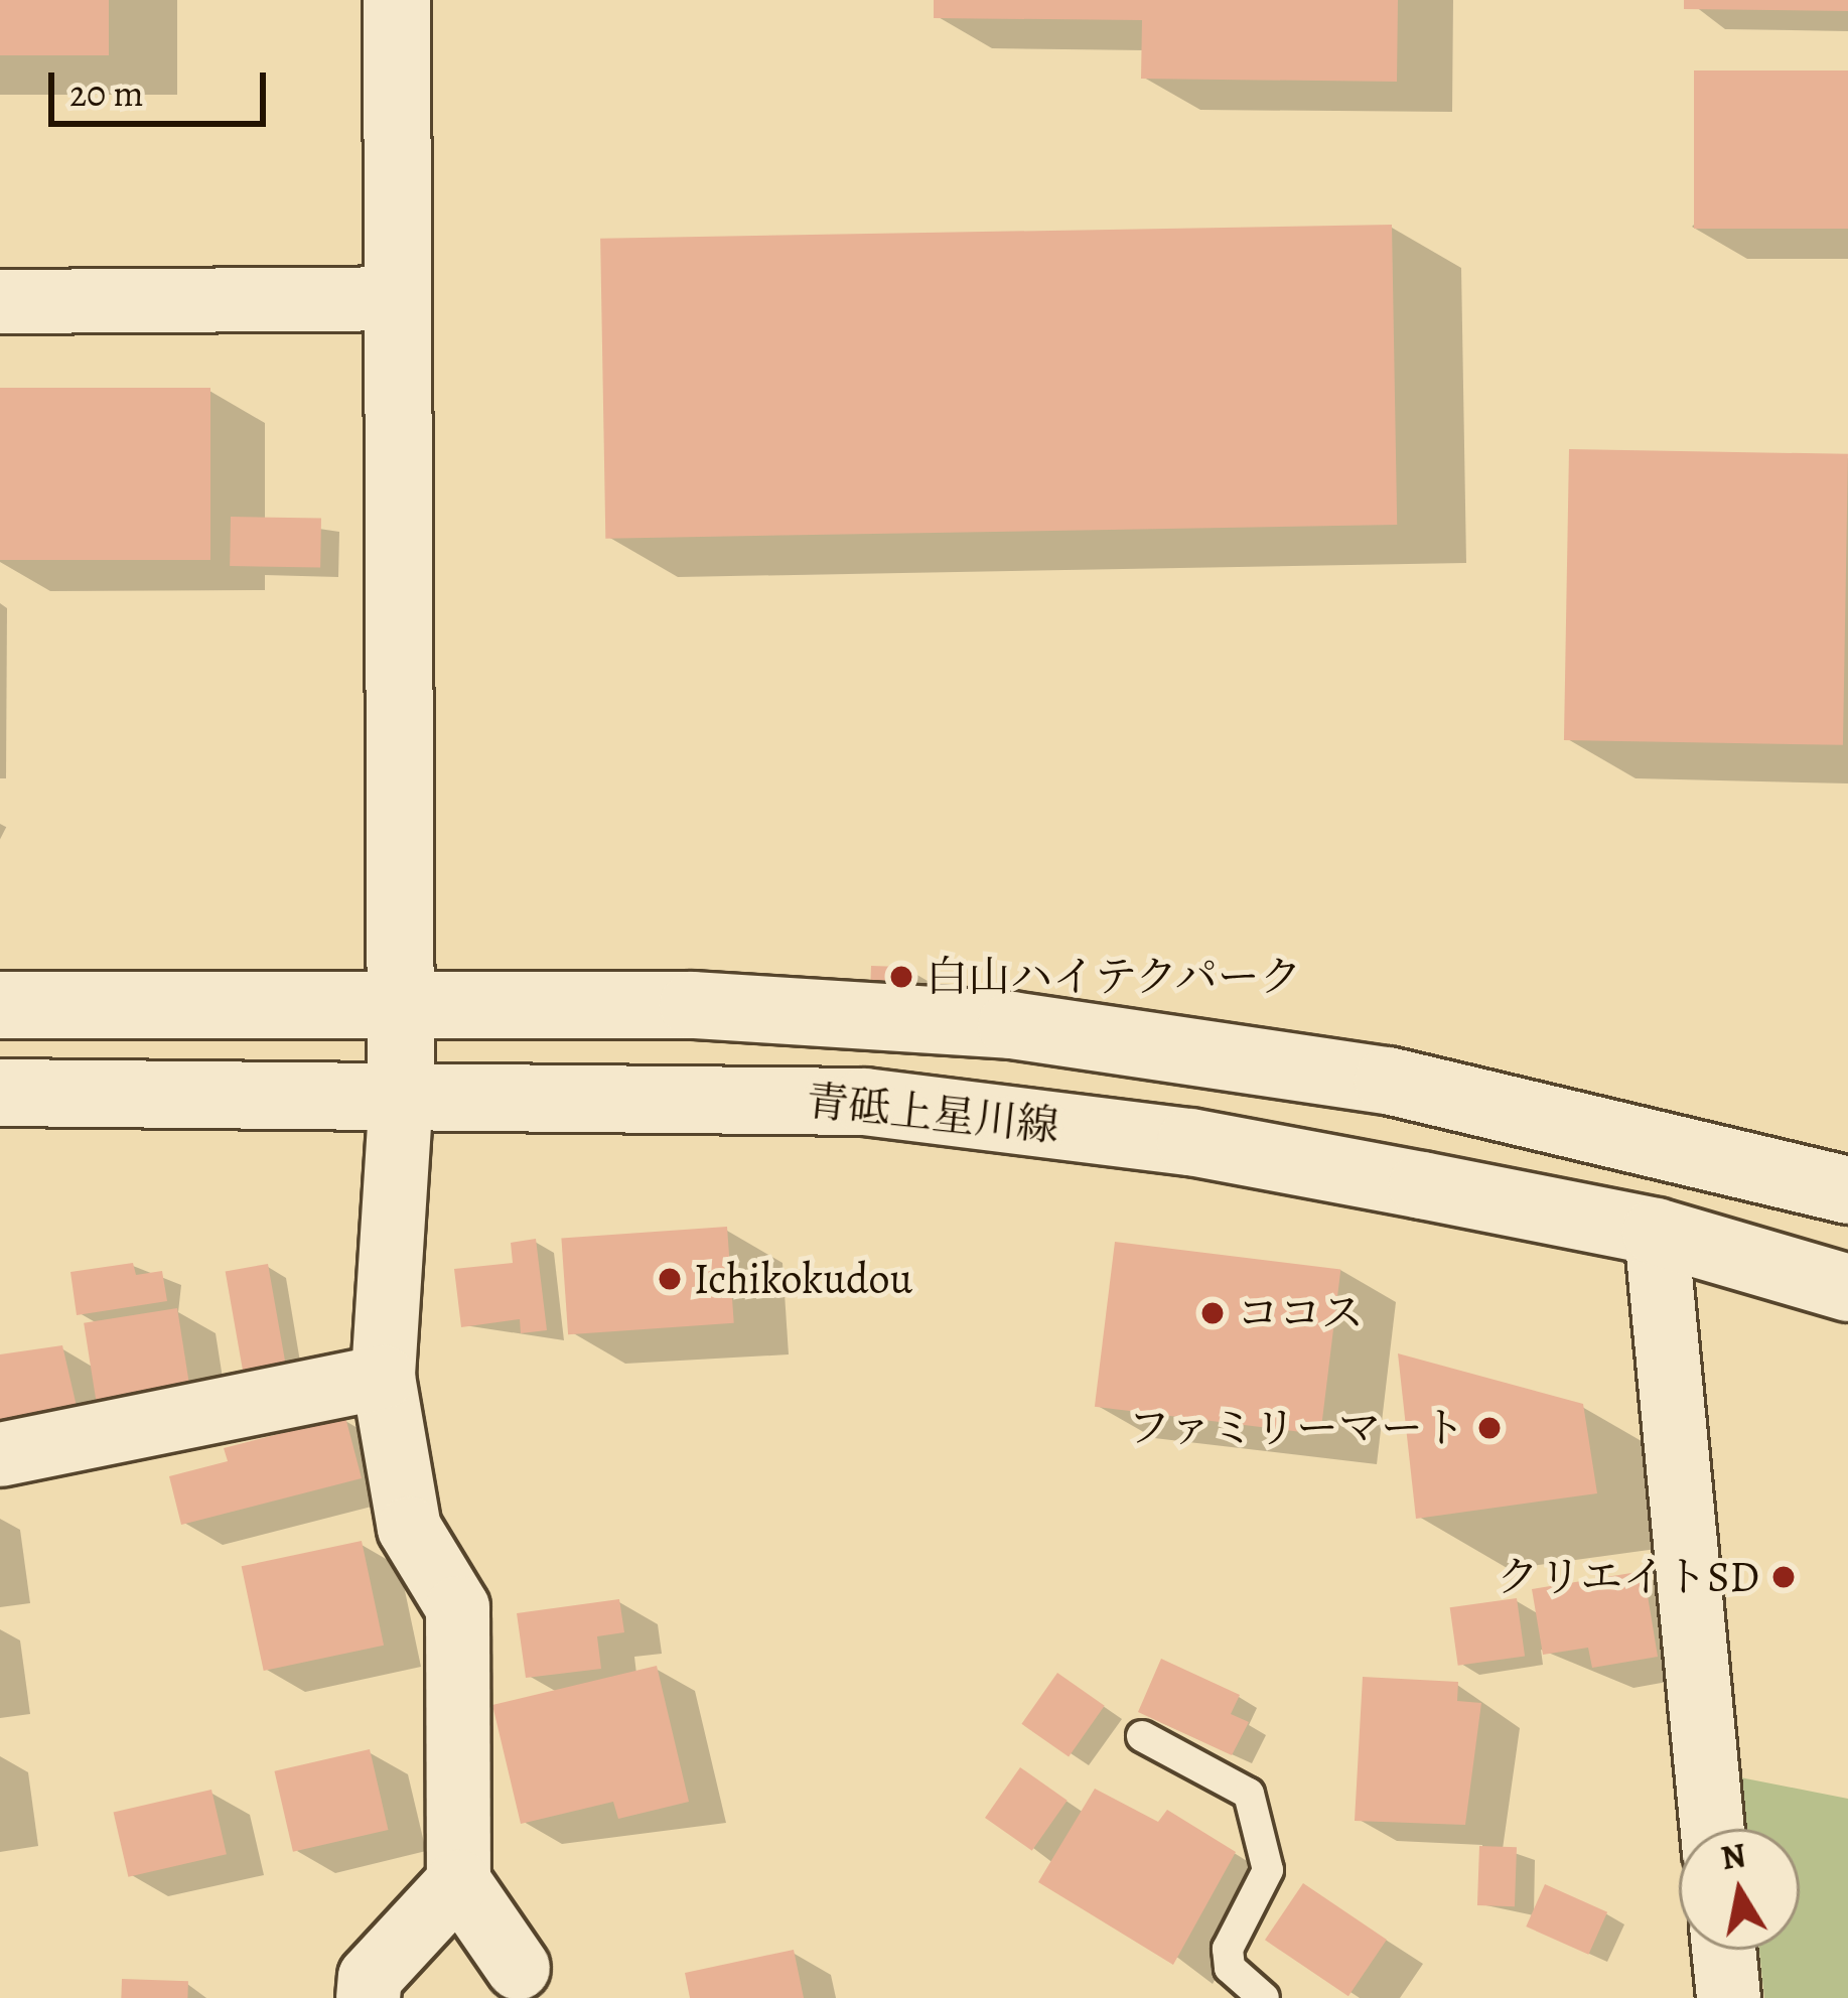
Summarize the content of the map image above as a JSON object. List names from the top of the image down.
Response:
{
  "streets": {
    "main road": ["青砥上星川線"]
  },
  "places": [
    "白山ハイテクパーク",
    "Ichikokudou",
    "ココス",
    "ファミリーマート",
    "クリエイトSD"
  ],
  "scale_bar": "20 m",
  "north": "top"
}
